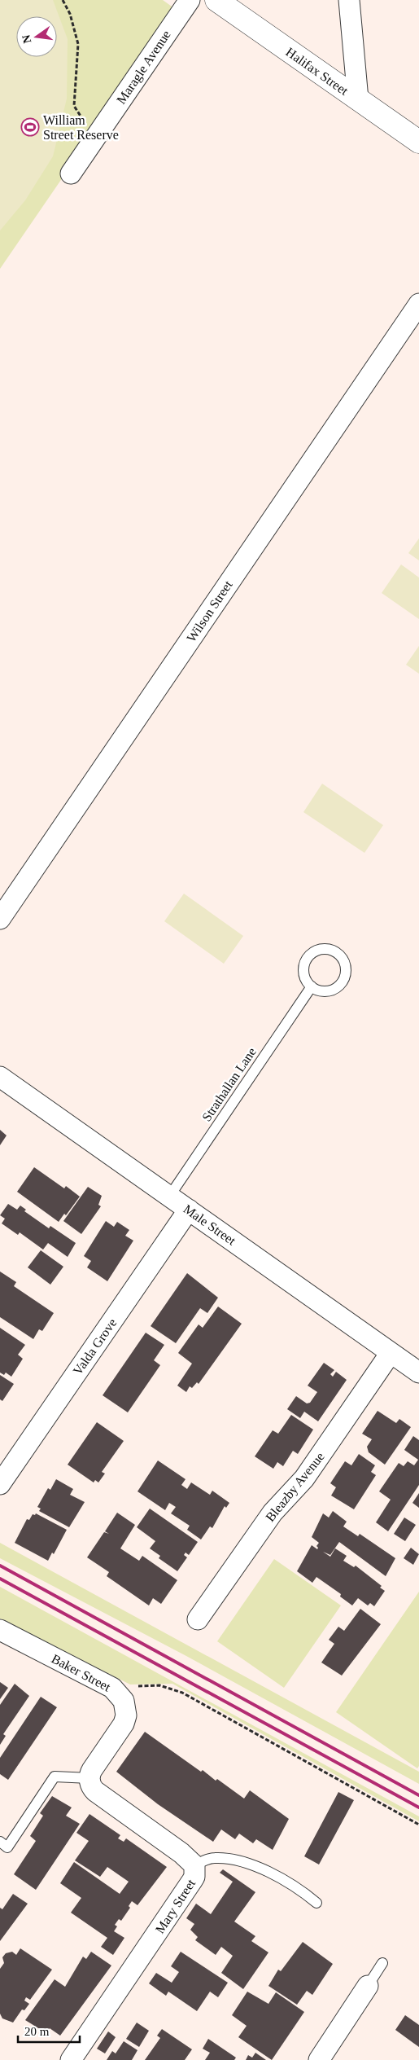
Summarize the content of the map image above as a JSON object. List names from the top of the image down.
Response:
{
  "streets": {
    "street": [
      "Maragle Avenue",
      "Halifax Street",
      "Wilson Street",
      "Male Street",
      "Valda Grove",
      "Bleazby Avenue",
      "Baker Street",
      "Mary Street"
    ],
    "lane": ["Strathallan Lane"]
  },
  "crossings": [
    ["Strathallan Lane", "Male Street"],
    ["Male Street", "Valda Grove"],
    ["Male Street", "Bleazby Avenue"],
    ["Baker Street", "Mary Street"]
  ],
  "places": {
    "sports": ["William Street Reserve"]
  },
  "scale_bar": "20 m",
  "north": "left"
}
